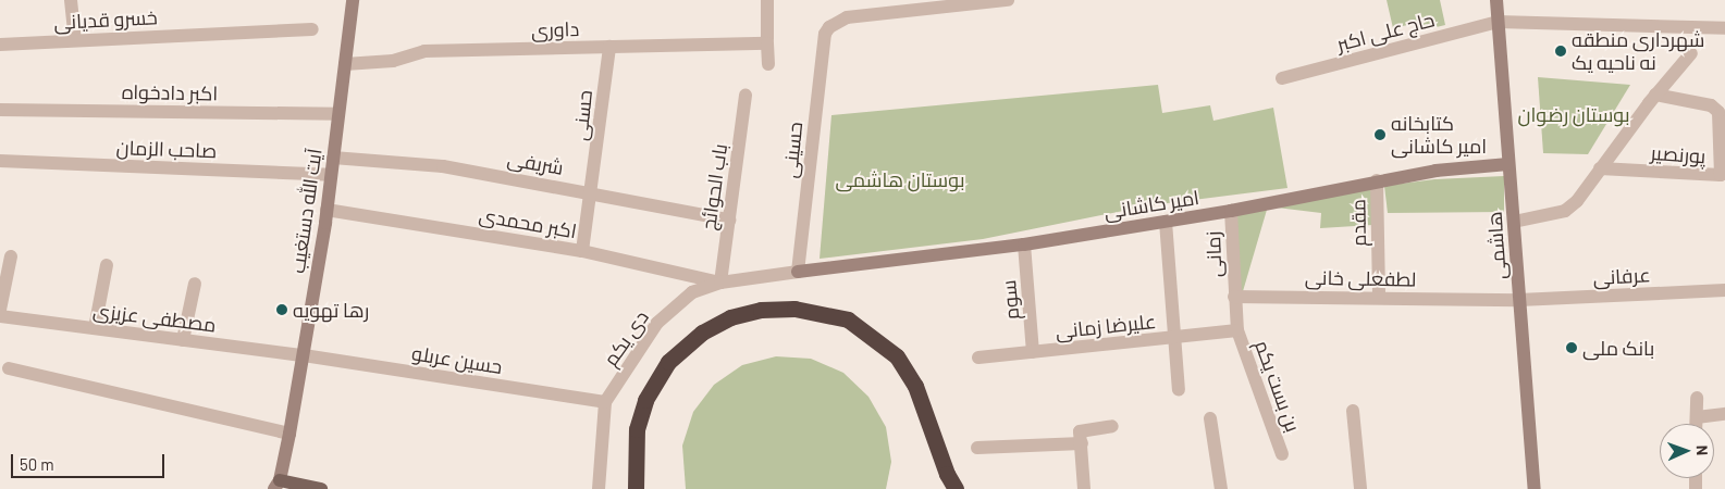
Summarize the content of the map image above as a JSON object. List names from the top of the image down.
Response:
{
  "streets": {
    "street": [
      "خسرو قدیانی",
      "داوری",
      "حاج علی اکبر",
      "اکبر دادخواه",
      "حسنی",
      "صاحب الزمان",
      "حسینی",
      "پورنصیر",
      "شریفی",
      "باب الحوائج",
      "امیر کاشانی",
      "آیت الله دستغیب",
      "اکبر محمدی",
      "مقدم",
      "هاشمی",
      "زمانی",
      "عرفانی",
      "لطفعلی خانی",
      "سوم",
      "مصطفی عزیزی",
      "علیرضا زمانی",
      "دی یکم",
      "حسین عربلو",
      "بن بست یکم"
    ]
  },
  "crossings": [
    ["داوری", "حسنی"],
    ["داوری", "آیت الله دستغیب"],
    ["حاج علی اکبر", "هاشمی"],
    ["اکبر دادخواه", "آیت الله دستغیب"],
    ["حسنی", "شریفی"],
    ["حسنی", "اکبر محمدی"],
    ["صاحب الزمان", "آیت الله دستغیب"],
    ["حسینی", "امیر کاشانی"],
    ["حسینی", "دی یکم"],
    ["پورنصیر", "هاشمی"],
    ["شریفی", "باب الحوائج"],
    ["شریفی", "آیت الله دستغیب"],
    ["باب الحوائج", "اکبر محمدی"],
    ["باب الحوائج", "دی یکم"],
    ["امیر کاشانی", "مقدم"],
    ["امیر کاشانی", "هاشمی"],
    ["امیر کاشانی", "زمانی"],
    ["امیر کاشانی", "سوم"],
    ["امیر کاشانی", "دی یکم"],
    ["آیت الله دستغیب", "اکبر محمدی"],
    ["آیت الله دستغیب", "مصطفی عزیزی"],
    ["آیت الله دستغیب", "حسین عربلو"],
    ["اکبر محمدی", "دی یکم"],
    ["مقدم", "لطفعلی خانی"],
    ["هاشمی", "عرفانی"],
    ["هاشمی", "لطفعلی خانی"],
    ["زمانی", "لطفعلی خانی"],
    ["عرفانی", "لطفعلی خانی"],
    ["سوم", "علیرضا زمانی"],
    ["مصطفی عزیزی", "حسین عربلو"],
    ["علیرضا زمانی", "بن بست یکم"],
    ["دی یکم", "حسین عربلو"]
  ],
  "parks": ["بوستان رضوان", "بوستان هاشمی"],
  "places": [
    "شهرداری منطقه نه ناحیه یک",
    "کتابخانه امیر کاشانی",
    "رها تهویه",
    "بانک ملی"
  ],
  "scale_bar": "50 m",
  "north": "right"
}
